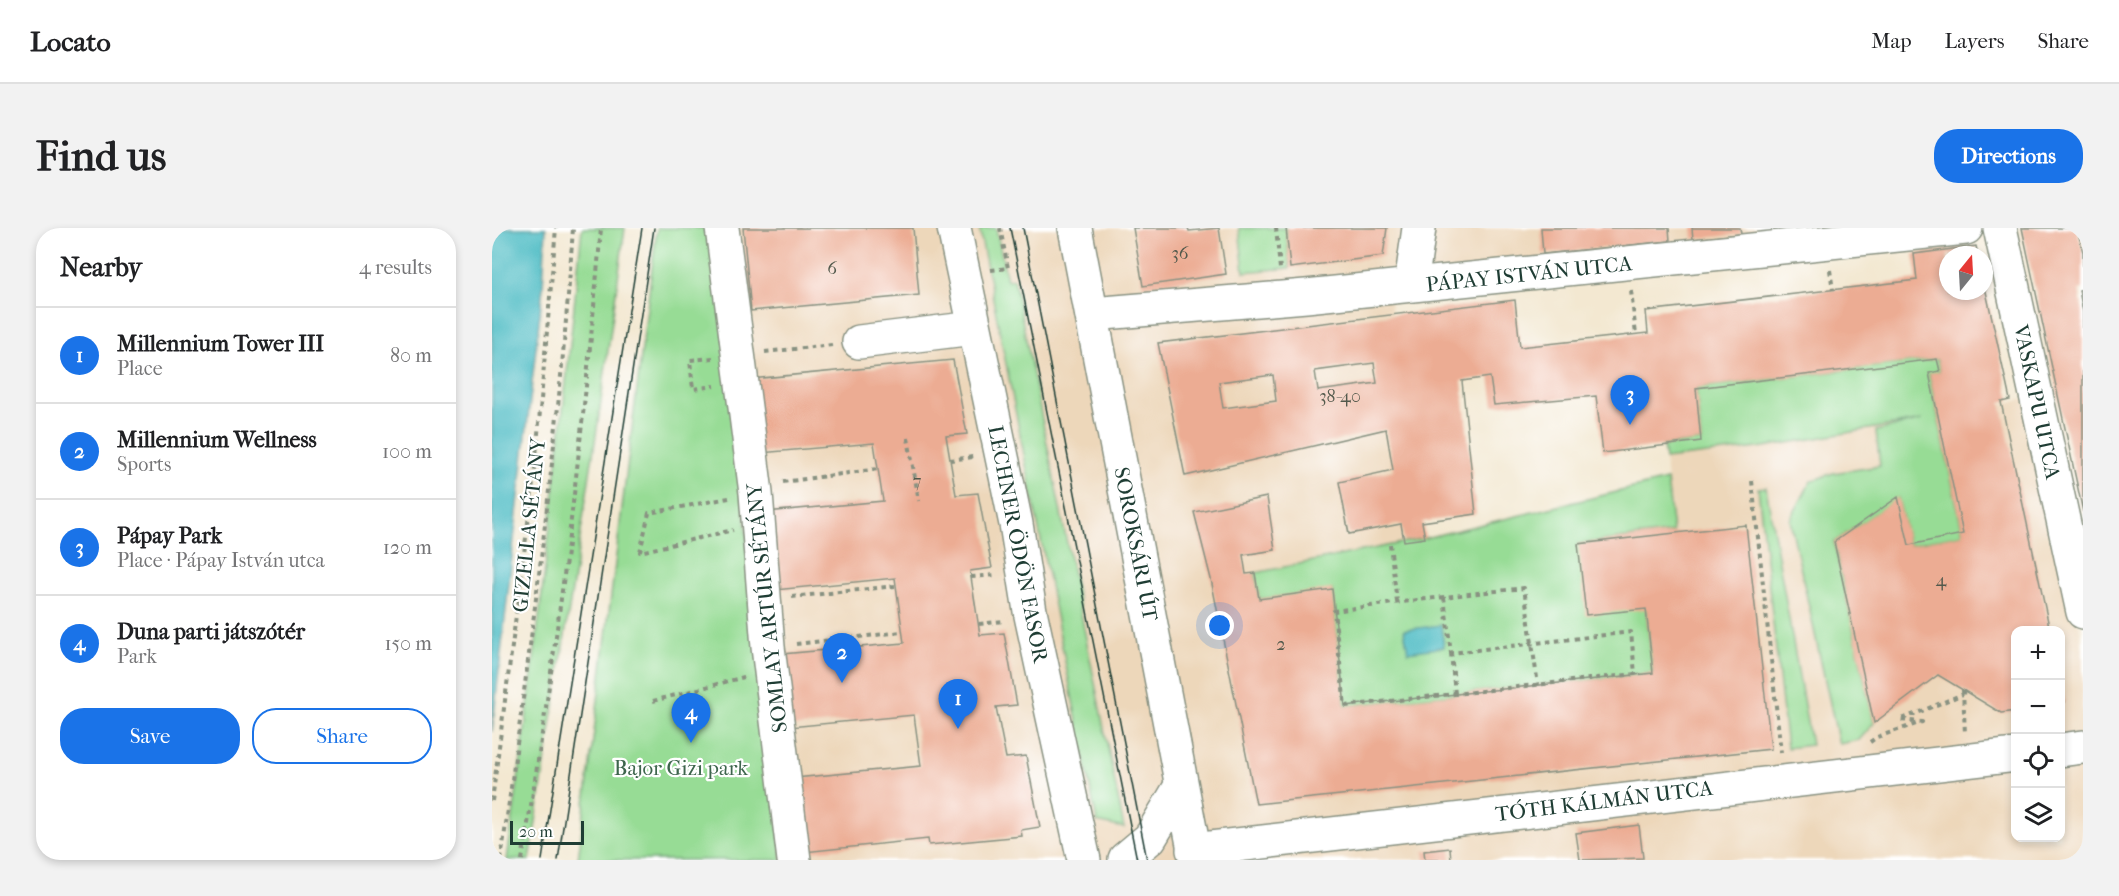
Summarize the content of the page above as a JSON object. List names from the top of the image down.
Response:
{
  "streets": {
    "street": [
      "PÁPAY ISTVÁN UTCA",
      "VASKAPU UTCA",
      "LECHNER ÖDÖN FASOR",
      "SOROKSÁRI ÚT",
      "SOMLAY ARTÚR SÉTÁNY",
      "TÓTH KÁLMÁN UTCA"
    ],
    "path": ["GIZELLA SÉTÁNY"]
  },
  "crossings": [
    ["PÁPAY ISTVÁN UTCA", "SOROKSÁRI ÚT"],
    ["SOROKSÁRI ÚT", "TÓTH KÁLMÁN UTCA"]
  ],
  "parks": ["Bajor Gizi park"],
  "house_numbers": [
    "36",
    "6",
    "38-40",
    "7",
    "4",
    "2"
  ],
  "scale_bar": "20 m",
  "north": "top",
  "page": {
    "header": "Locato",
    "nav": ["Map", "Layers", "Share"],
    "buttons": [
      "Directions",
      ["Save", "Share"]
    ],
    "title": "Find us",
    "heading": ["Nearby", "4 results"],
    "list": [
      {
        "mark": "1",
        "name": "Millennium Tower III",
        "note": "Place",
        "value": "80 m"
      },
      {
        "mark": "2",
        "name": "Millennium Wellness",
        "note": "Sports",
        "value": "100 m"
      },
      {
        "mark": "3",
        "name": "Pápay Park",
        "note": "Place · Pápay István utca",
        "value": "120 m"
      },
      {
        "mark": "4",
        "name": "Duna parti játszótér",
        "note": "Park",
        "value": "150 m"
      }
    ],
    "pins": [
      "3",
      "2",
      "1",
      "4"
    ],
    "map_buttons": ["+", "−"],
    "scale": "20 m"
  }
}
